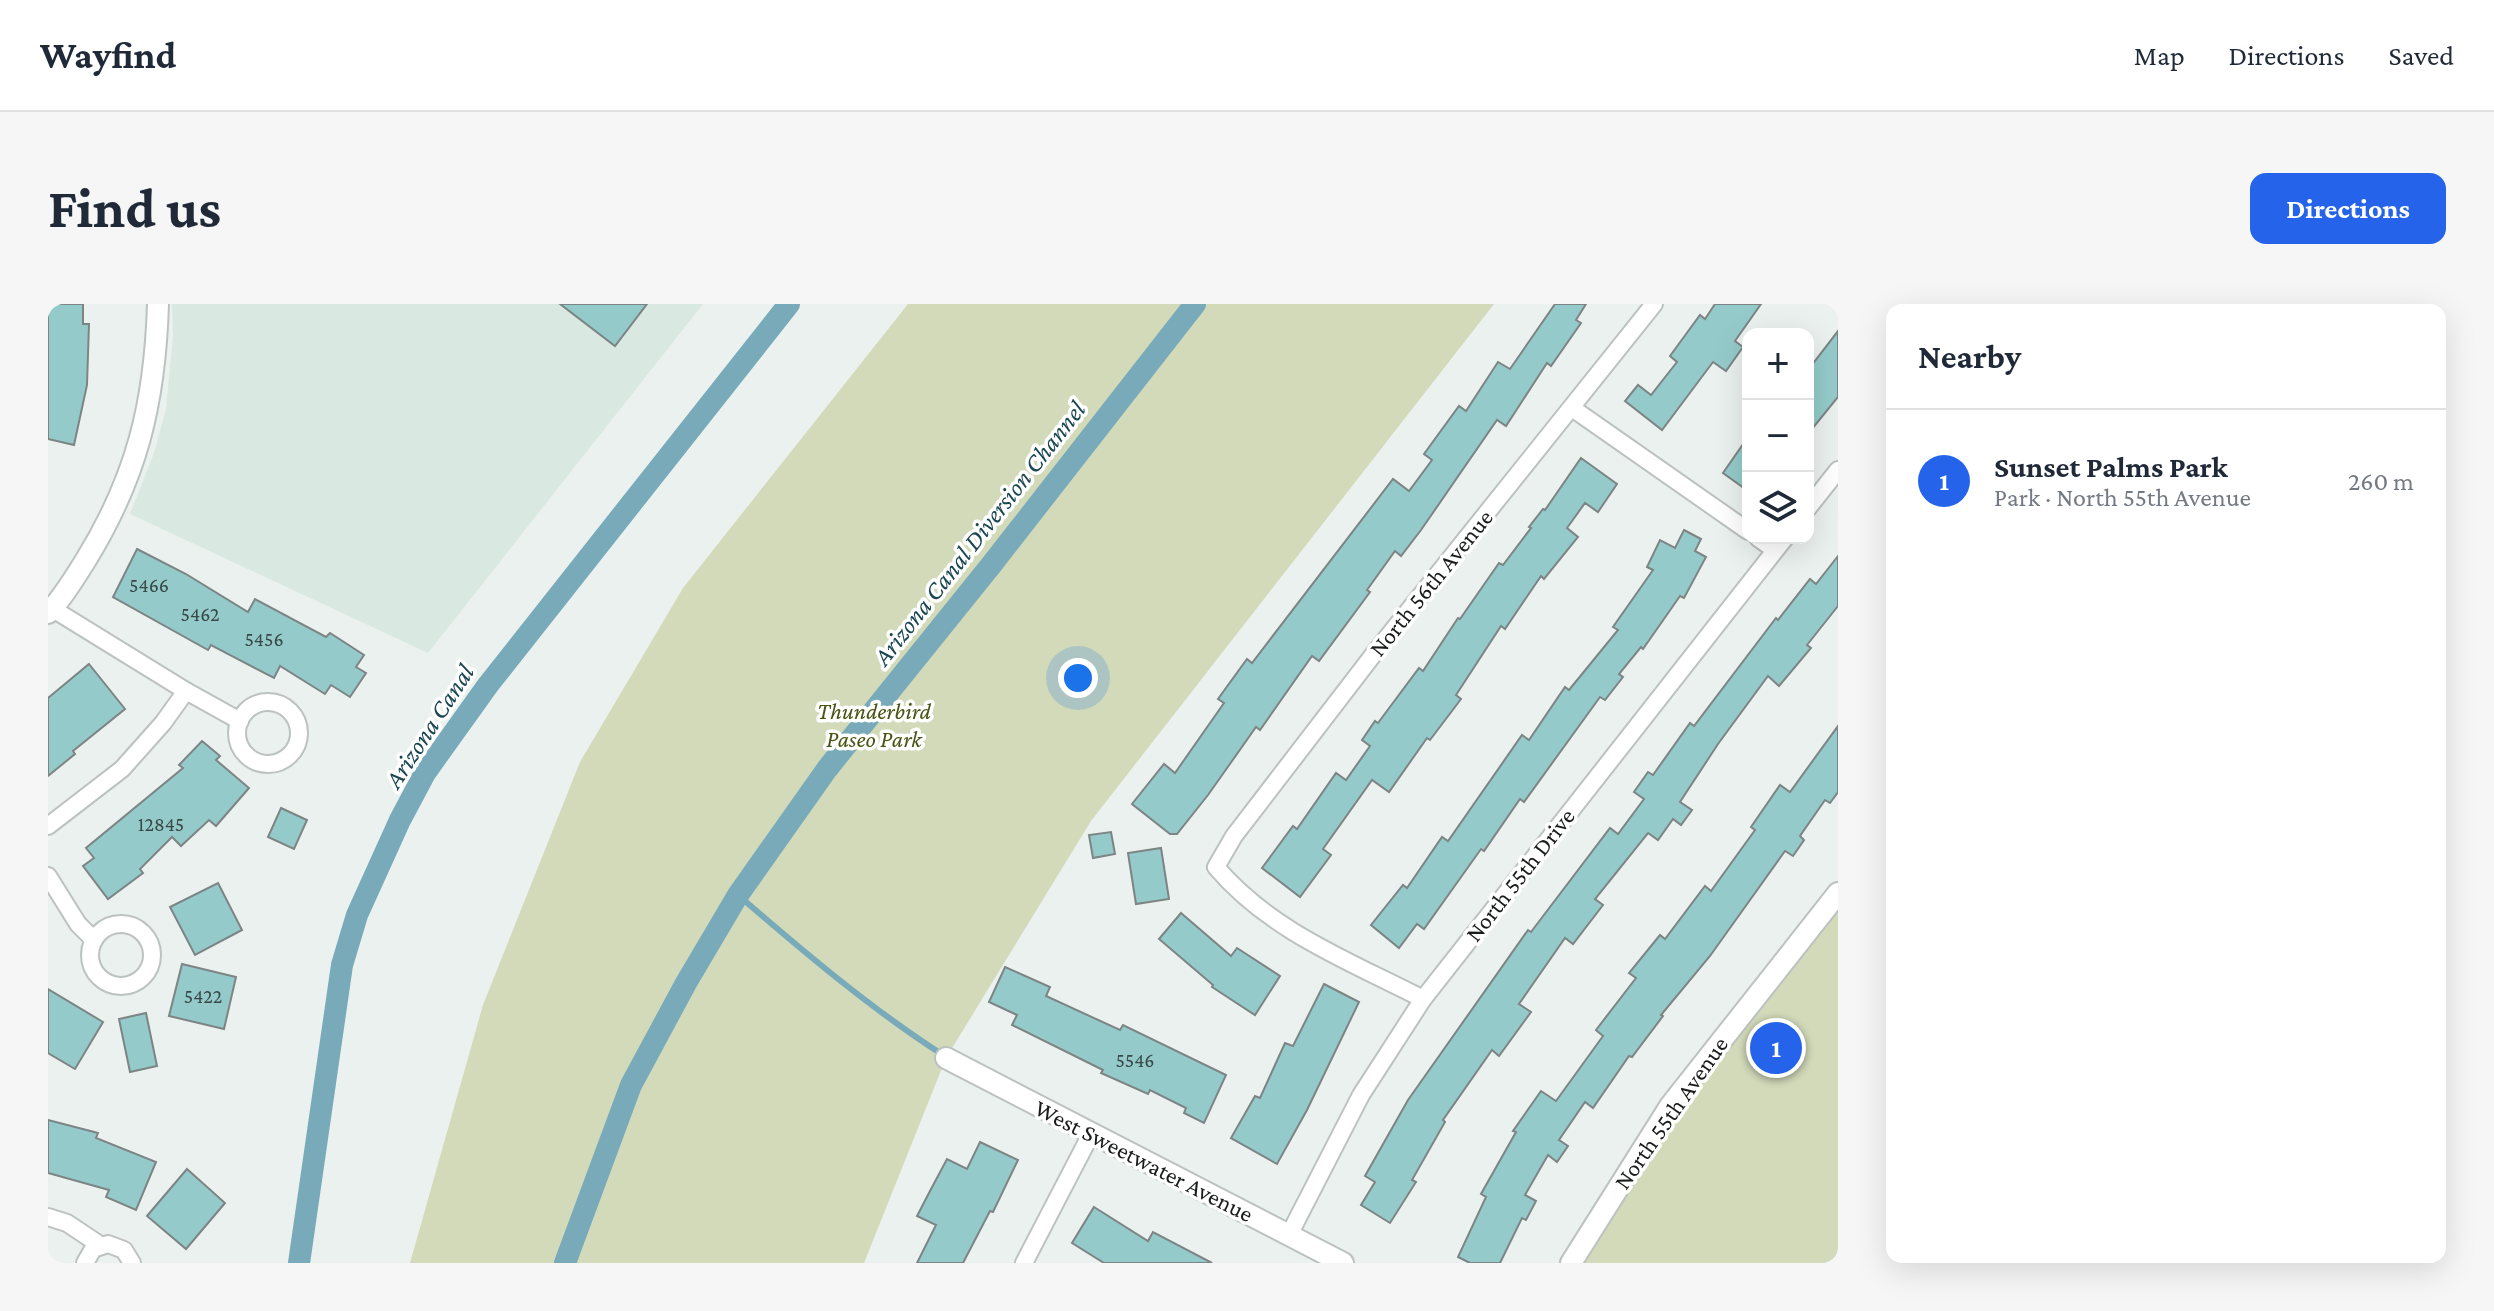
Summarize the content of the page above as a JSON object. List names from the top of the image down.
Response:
{
  "streets": {
    "street": [
      "North 56th Avenue",
      "North 55th Drive",
      "North 55th Avenue",
      "West Sweetwater Avenue"
    ]
  },
  "crossings": [
    ["North 56th Avenue", "North 55th Drive"],
    ["North 55th Drive", "West Sweetwater Avenue"]
  ],
  "water": ["Arizona Canal Diversion Channel", "Arizona Canal"],
  "parks": ["Thunderbird Paseo Park"],
  "house_numbers": [
    "5466",
    "5462",
    "5456",
    "12845",
    "5422",
    "5546"
  ],
  "page": {
    "header": "Wayfind",
    "nav": ["Map", "Directions", "Saved"],
    "buttons": "Directions",
    "title": "Find us",
    "heading": "Nearby",
    "map_buttons": ["+", "−"],
    "list": [
      {
        "mark": "1",
        "name": "Sunset Palms Park",
        "note": "Park · North 55th Avenue",
        "value": "260 m"
      }
    ],
    "pins": "1"
  }
}
